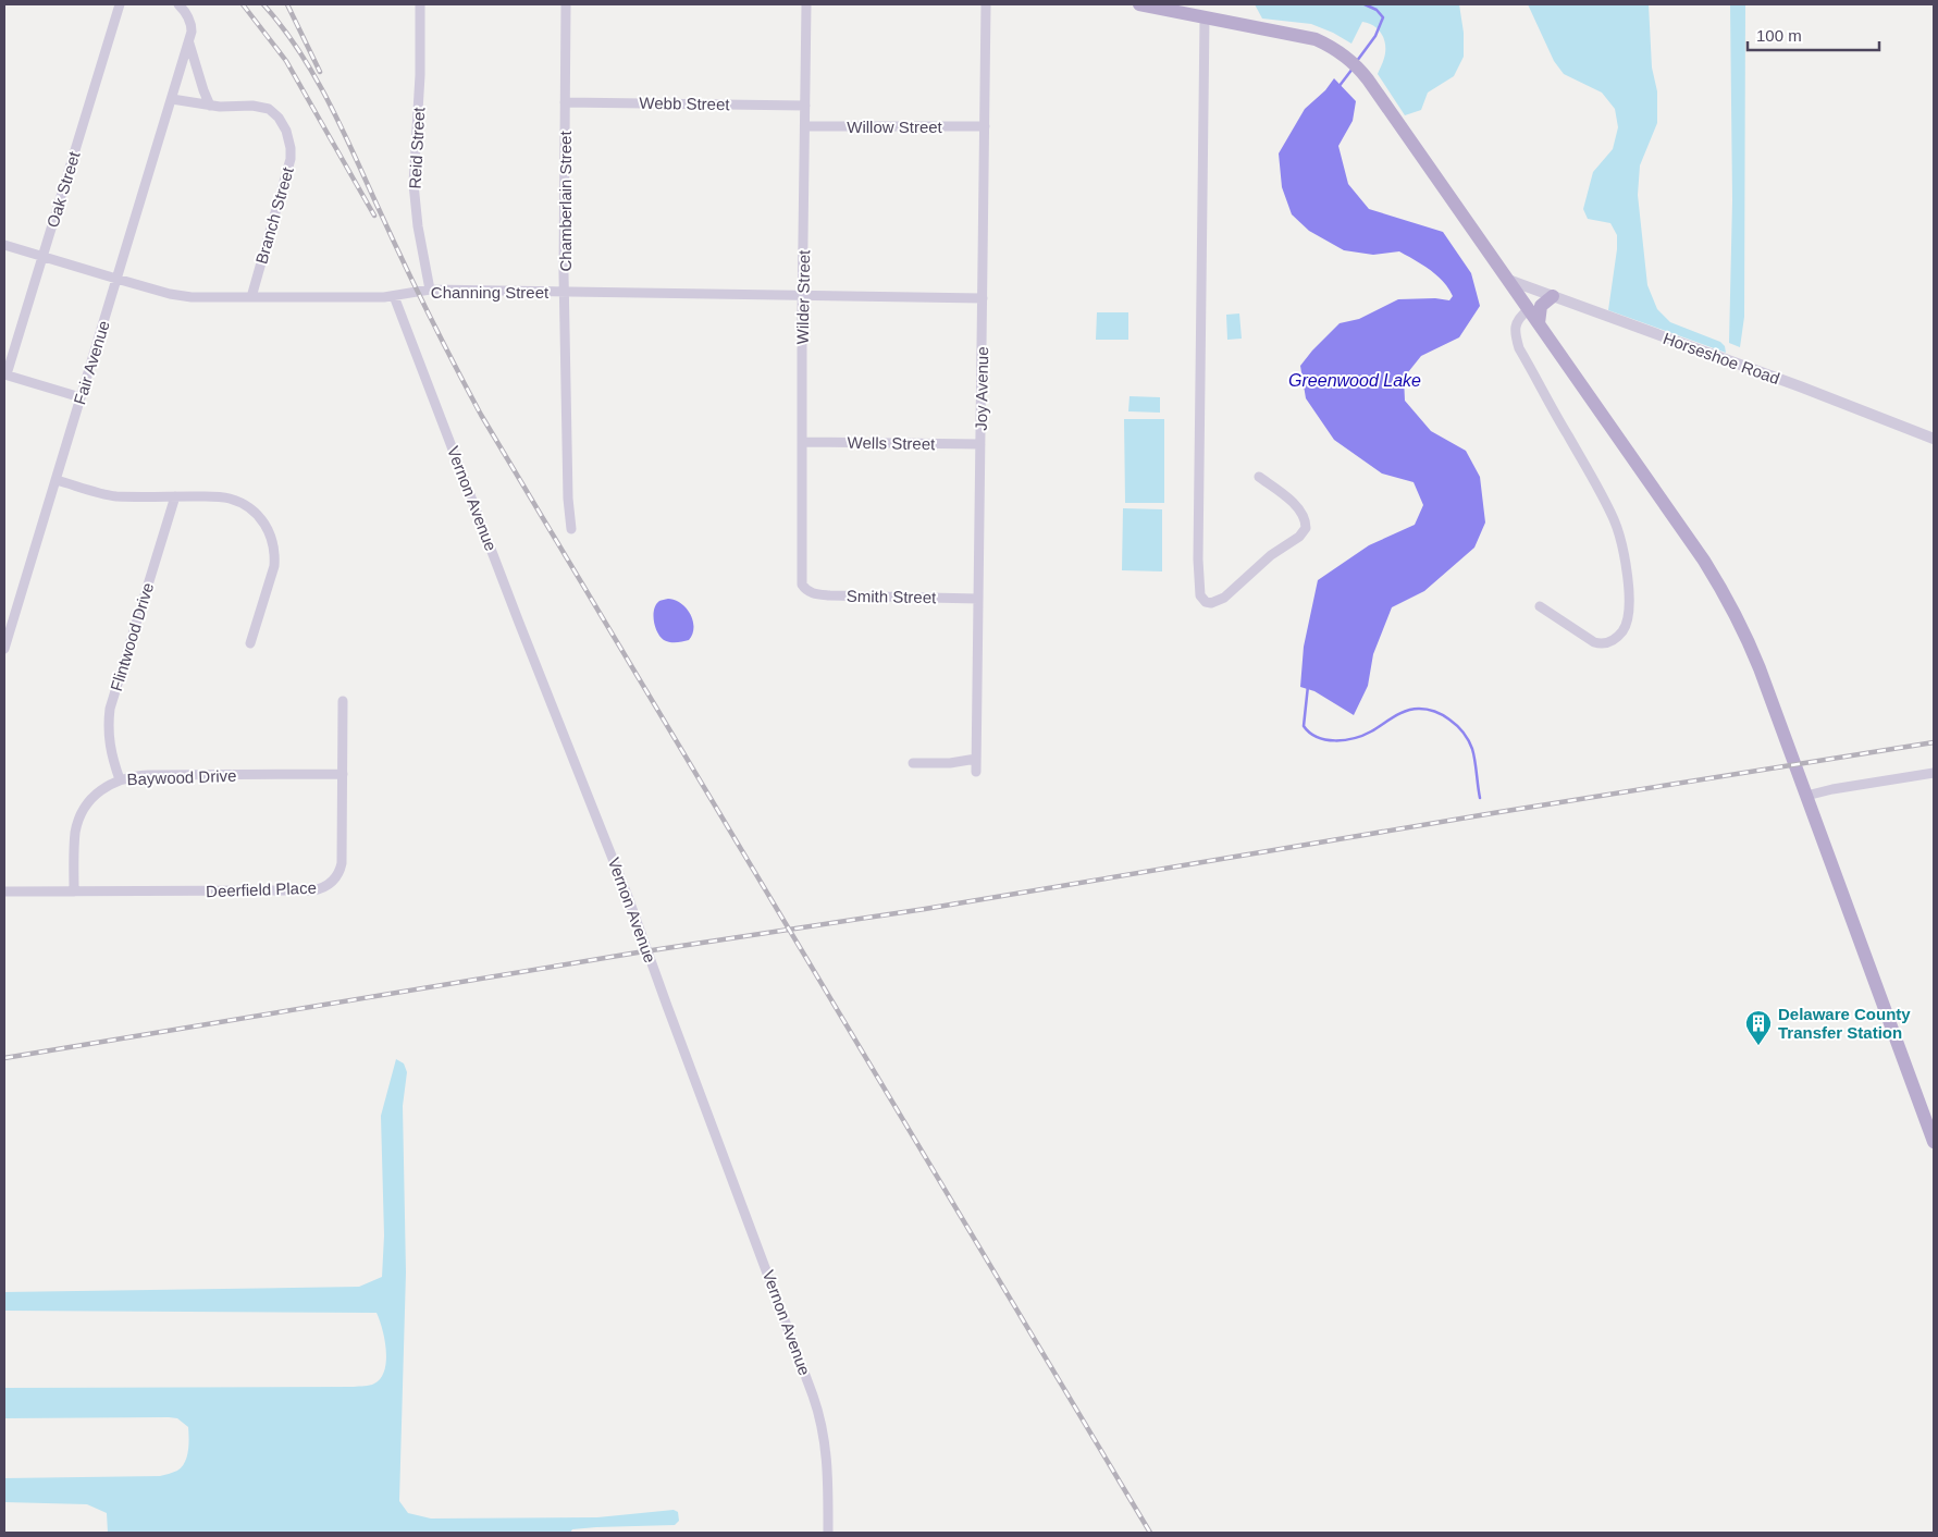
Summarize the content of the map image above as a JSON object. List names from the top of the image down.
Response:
{
  "streets": {
    "street": [
      "Webb Street",
      "Willow Street",
      "Reid Street",
      "Oak Street",
      "Chamberlain Street",
      "Branch Street",
      "Channing Street",
      "Wilder Street",
      "Horseshoe Road",
      "Fair Avenue",
      "Joy Avenue",
      "Wells Street",
      "Vernon Avenue",
      "Smith Street",
      "Flintwood Drive",
      "Baywood Drive",
      "Deerfield Place"
    ]
  },
  "crossings": [
    ["Webb Street", "Chamberlain Street"],
    ["Webb Street", "Wilder Street"],
    ["Willow Street", "Wilder Street"],
    ["Willow Street", "Joy Avenue"],
    ["Reid Street", "Channing Street"],
    ["Oak Street", "Channing Street"],
    ["Chamberlain Street", "Channing Street"],
    ["Branch Street", "Channing Street"],
    ["Branch Street", "Fair Avenue"],
    ["Channing Street", "Wilder Street"],
    ["Channing Street", "Fair Avenue"],
    ["Channing Street", "Joy Avenue"],
    ["Channing Street", "Vernon Avenue"],
    ["Wilder Street", "Wells Street"],
    ["Wilder Street", "Smith Street"],
    ["Joy Avenue", "Wells Street"],
    ["Joy Avenue", "Smith Street"],
    ["Flintwood Drive", "Baywood Drive"],
    ["Baywood Drive", "Deerfield Place"]
  ],
  "water": ["Greenwood Lake"],
  "places": {
    "building": ["Delaware County Transfer Station"]
  },
  "scale_bar": "100 m"
}
